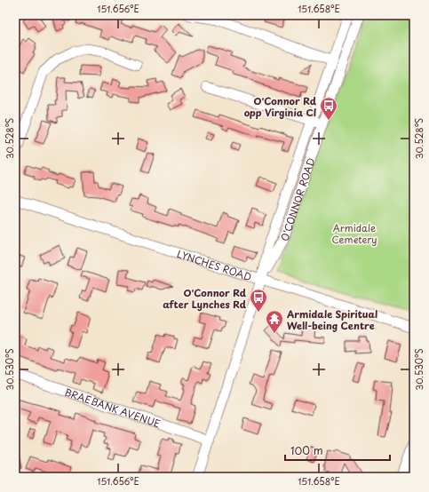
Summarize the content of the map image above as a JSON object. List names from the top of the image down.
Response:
{
  "streets": {
    "street": ["O'CONNOR ROAD", "LYNCHES ROAD", "BRAEBANK AVENUE"]
  },
  "crossings": [
    ["O'CONNOR ROAD", "LYNCHES ROAD"],
    ["O'CONNOR ROAD", "BRAEBANK AVENUE"]
  ],
  "parks": ["Armidale Cemetery"],
  "places": {
    "bus stop": ["O'Connor Rd opp Virginia Cl", "O'Connor Rd after Lynches Rd"],
    "temple": ["Armidale Spiritual Well-being Centre"]
  },
  "scale_bar": "100 m",
  "coordinates": [
    "151.656°E",
    "151.658°E",
    "30.528°S",
    "30.530°S"
  ]
}
